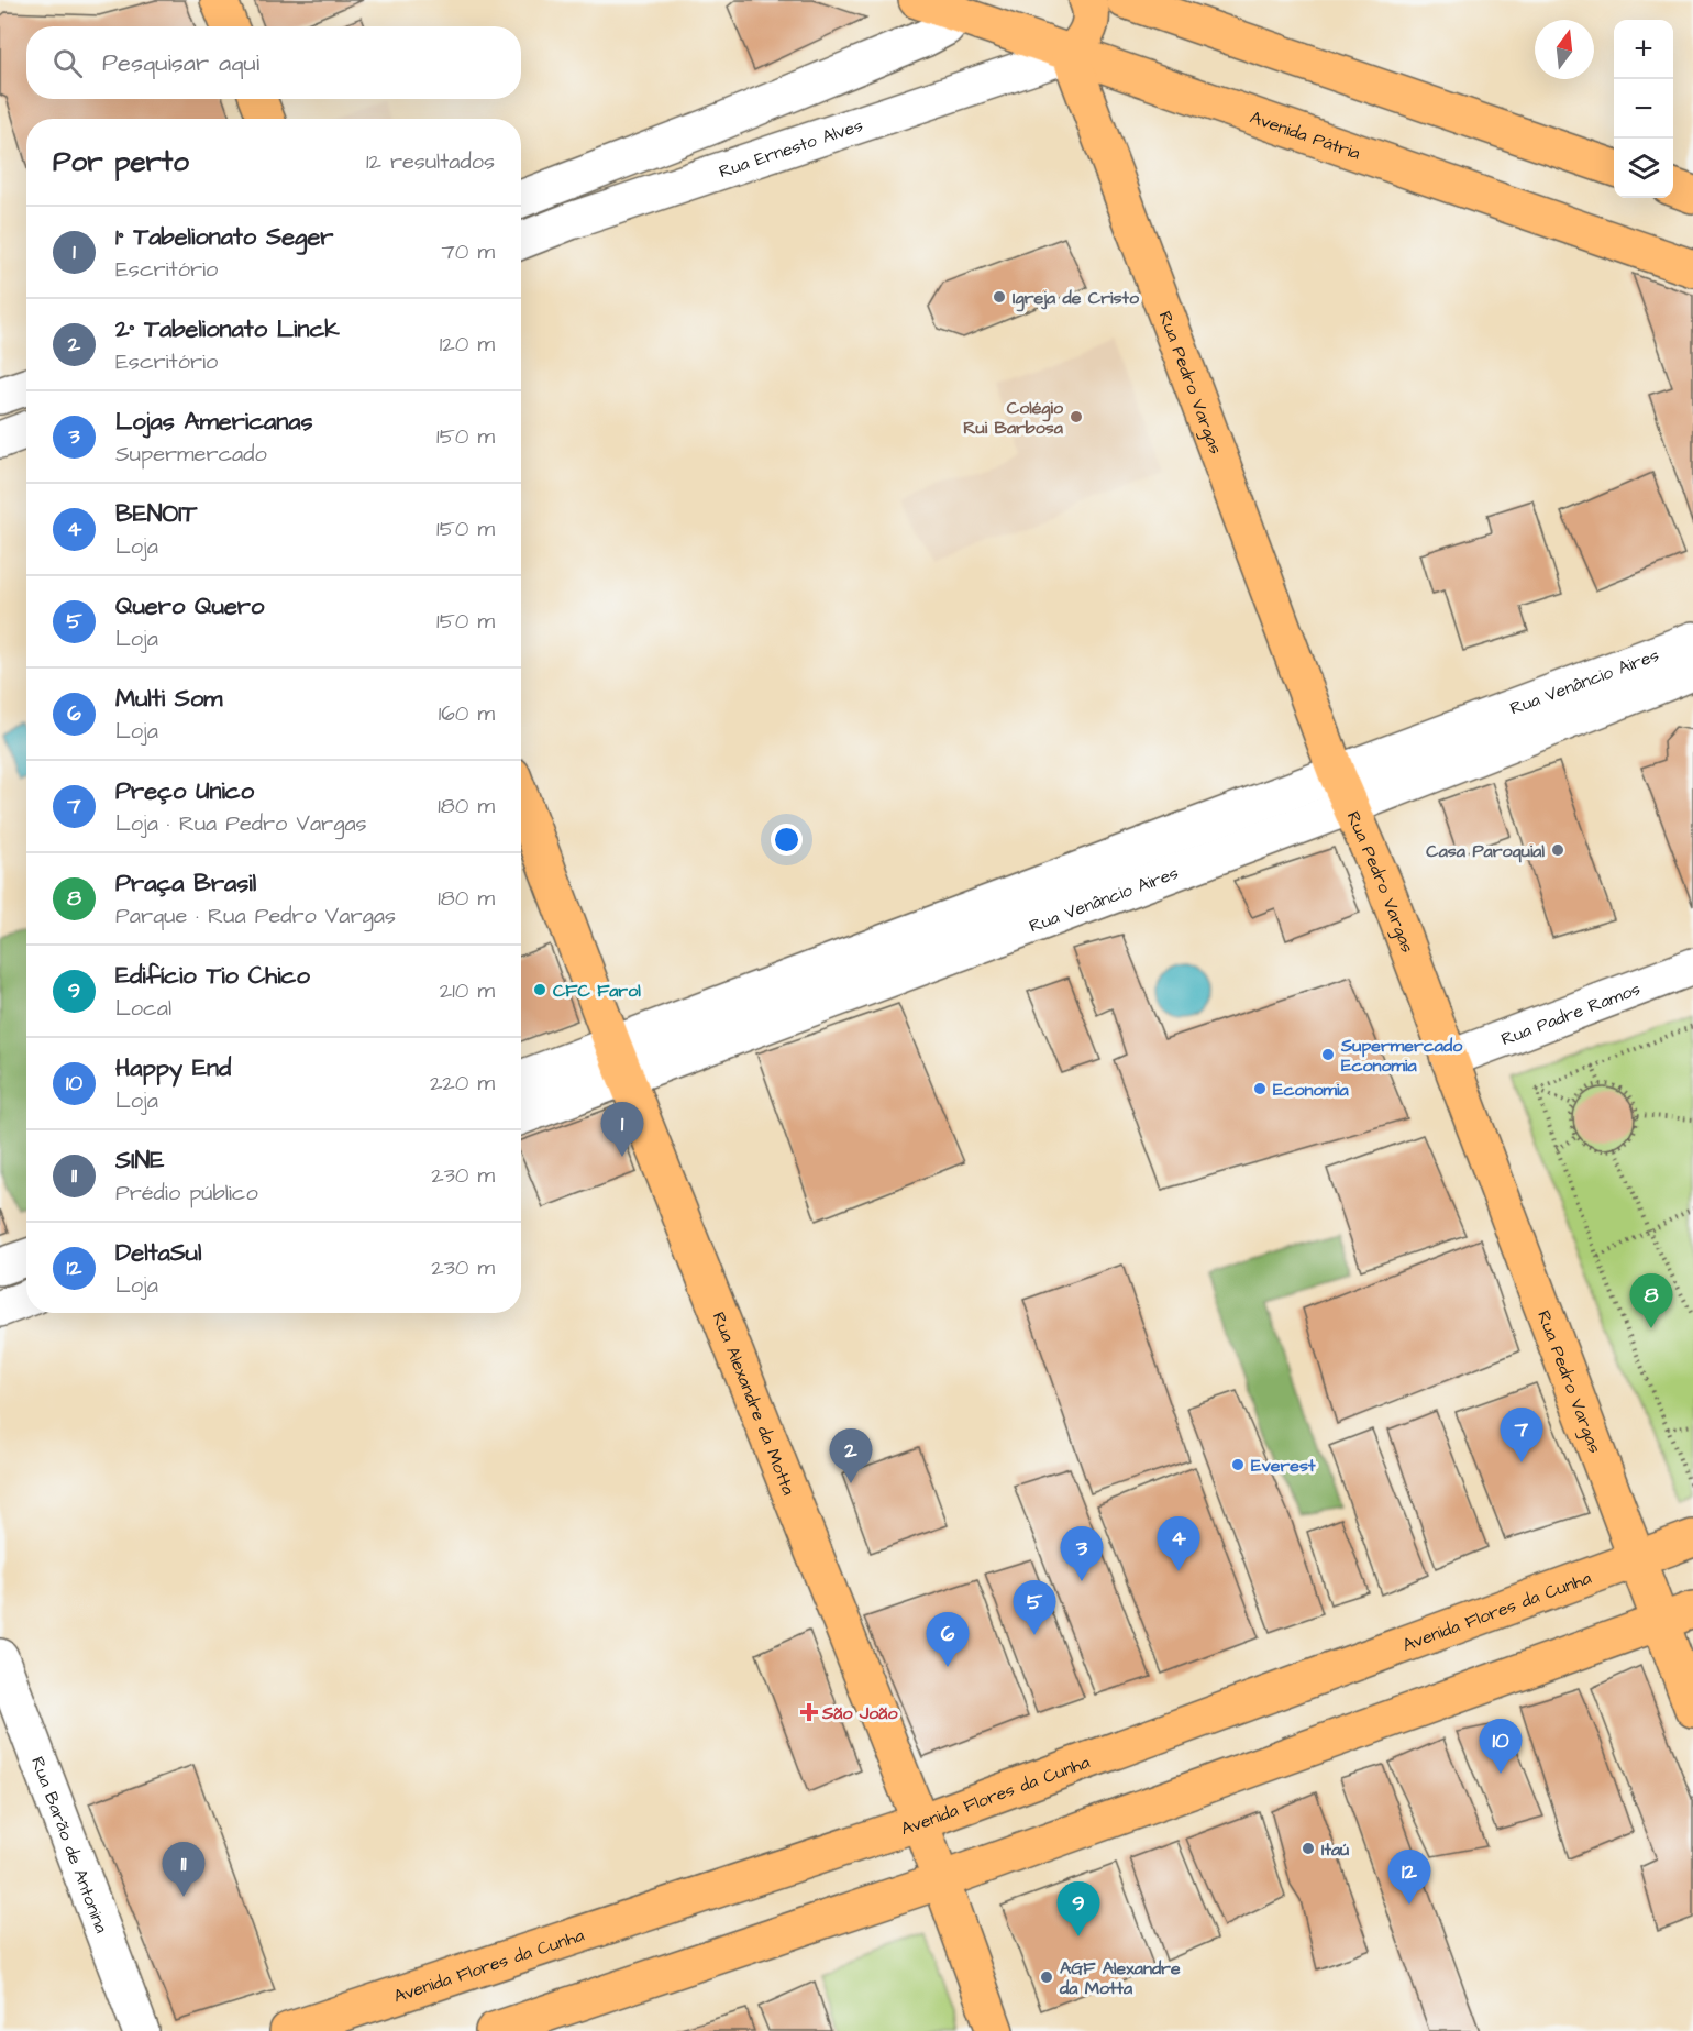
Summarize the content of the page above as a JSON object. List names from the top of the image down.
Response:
{
  "streets": {
    "main road": [
      "Avenida Pátria",
      "Rua Pedro Vargas",
      "Rua Alexandre da Motta",
      "Avenida Flores da Cunha"
    ],
    "street": [
      "Rua Ernesto Alves",
      "Rua Venâncio Aires",
      "Rua Padre Ramos",
      "Rua Barão de Antonina"
    ]
  },
  "crossings": [
    ["Avenida Pátria", "Rua Ernesto Alves"],
    ["Avenida Pátria", "Rua Pedro Vargas"],
    ["Rua Ernesto Alves", "Rua Pedro Vargas"],
    ["Rua Pedro Vargas", "Rua Venâncio Aires"],
    ["Rua Pedro Vargas", "Rua Padre Ramos"],
    ["Rua Pedro Vargas", "Avenida Flores da Cunha"],
    ["Rua Venâncio Aires", "Rua Alexandre da Motta"],
    ["Rua Alexandre da Motta", "Avenida Flores da Cunha"]
  ],
  "places": {
    "other": [
      "Igreja de Cristo",
      "Colégio Rui Barbosa",
      "Casa Paroquial",
      "CFC Farol",
      "Supermercado Economia",
      "Economia",
      "Everest",
      "Itaú",
      "AGF Alexandre da Motta"
    ],
    "health": ["São João"]
  },
  "north": "top",
  "page": {
    "map_buttons": ["+", "−"],
    "search": "Pesquisar aqui",
    "heading": ["Por perto", "12 resultados"],
    "list": [
      {
        "mark": "1",
        "name": "1° Tabelionato Seger",
        "note": "Escritório",
        "value": "70 m"
      },
      {
        "mark": "2",
        "name": "2° Tabelionato Linck",
        "note": "Escritório",
        "value": "120 m"
      },
      {
        "mark": "3",
        "name": "Lojas Americanas",
        "note": "Supermercado",
        "value": "150 m"
      },
      {
        "mark": "4",
        "name": "BENOIT",
        "note": "Loja",
        "value": "150 m"
      },
      {
        "mark": "5",
        "name": "Quero Quero",
        "note": "Loja",
        "value": "150 m"
      },
      {
        "mark": "6",
        "name": "Multi Som",
        "note": "Loja",
        "value": "160 m"
      },
      {
        "mark": "7",
        "name": "Preço Unico",
        "note": "Loja · Rua Pedro Vargas",
        "value": "180 m"
      },
      {
        "mark": "8",
        "name": "Praça Brasil",
        "note": "Parque · Rua Pedro Vargas",
        "value": "180 m"
      },
      {
        "mark": "9",
        "name": "Edifício Tio Chico",
        "note": "Local",
        "value": "210 m"
      },
      {
        "mark": "10",
        "name": "Happy End",
        "note": "Loja",
        "value": "220 m"
      },
      {
        "mark": "11",
        "name": "SINE",
        "note": "Prédio público",
        "value": "230 m"
      },
      {
        "mark": "12",
        "name": "DeltaSul",
        "note": "Loja",
        "value": "230 m"
      }
    ],
    "pins": [
      "1",
      "8",
      "7",
      "2",
      "4",
      "3",
      "5",
      "6",
      "10",
      "11",
      "12",
      "9"
    ]
  }
}
